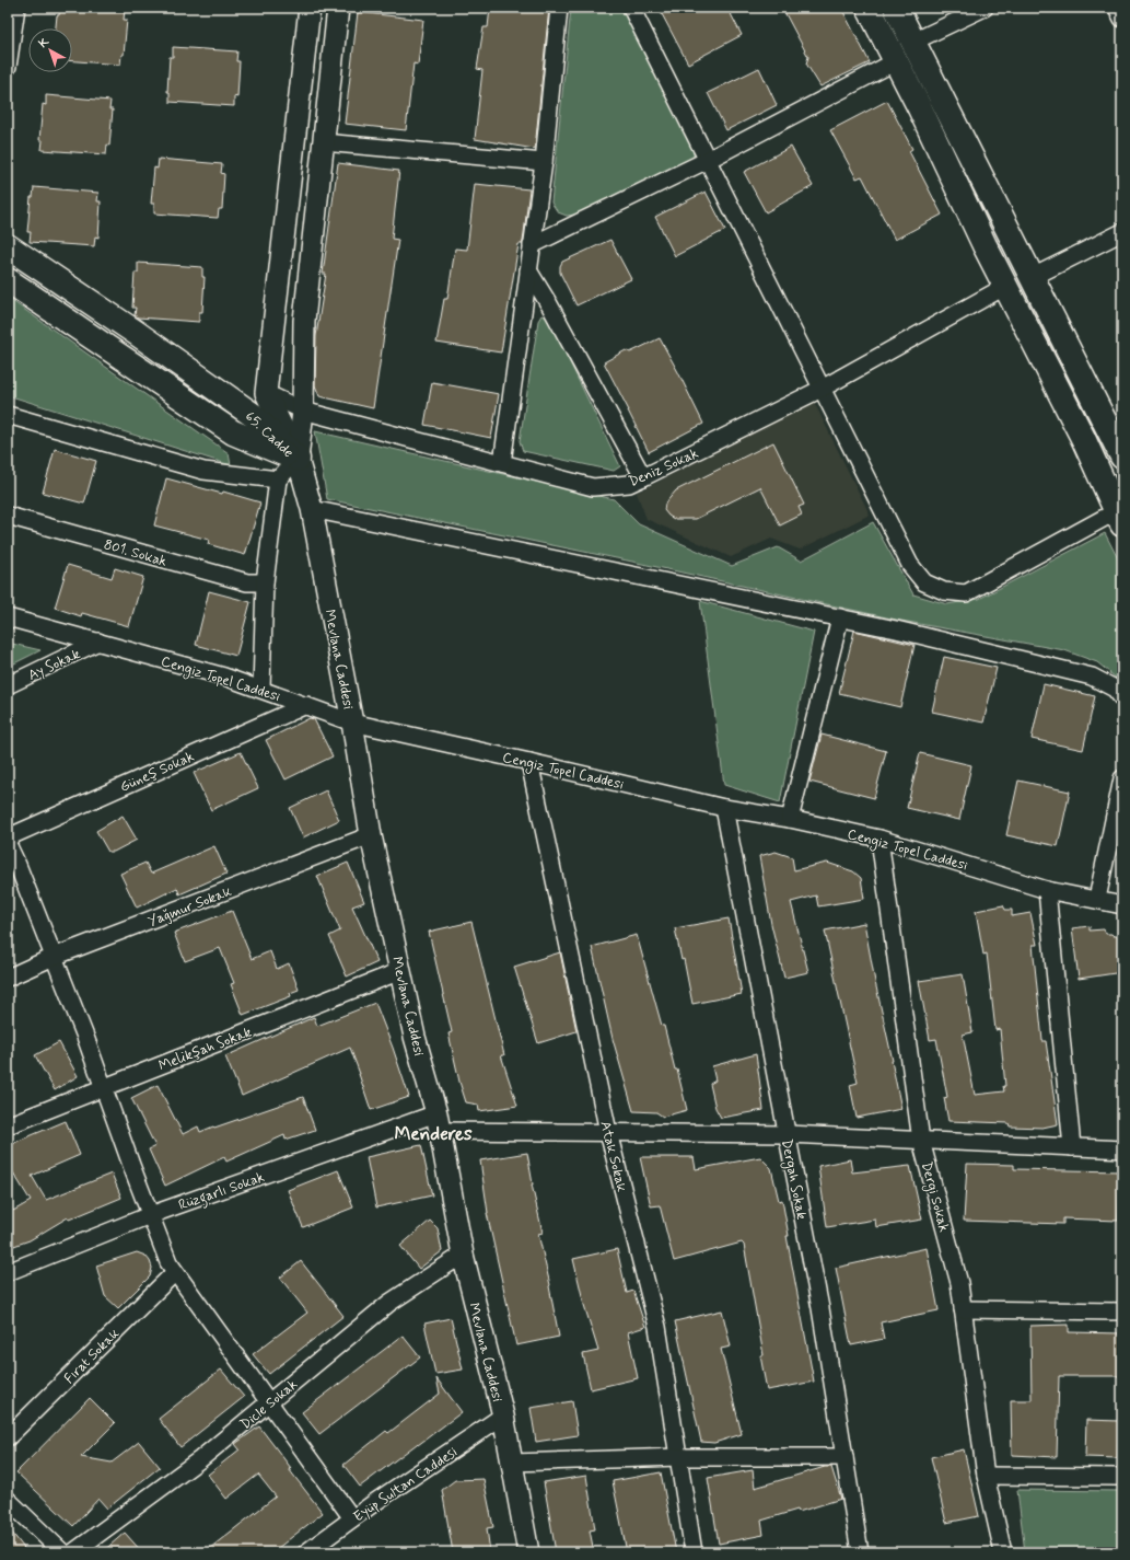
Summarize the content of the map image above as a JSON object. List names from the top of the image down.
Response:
{
  "streets": {
    "main road": ["65. Cadde"],
    "street": [
      "Deniz Sokak",
      "801. Sokak",
      "Mevlana Caddesi",
      "Ay Sokak",
      "Cengiz Topel Caddesi",
      "Güneş Sokak",
      "Yağmur Sokak",
      "Melikşah Sokak",
      "Atak Sokak",
      "Dergah Sokak",
      "Rüzgarlı Sokak",
      "Dergi Sokak",
      "Fırat Sokak",
      "Dicle Sokak",
      "Eyüp Sultan Caddesi"
    ]
  },
  "crossings": [
    ["65. Cadde", "Mevlana Caddesi"],
    ["Mevlana Caddesi", "Cengiz Topel Caddesi"],
    ["Mevlana Caddesi", "Yağmur Sokak"],
    ["Mevlana Caddesi", "Melikşah Sokak"],
    ["Mevlana Caddesi", "Rüzgarlı Sokak"],
    ["Mevlana Caddesi", "Dicle Sokak"],
    ["Mevlana Caddesi", "Eyüp Sultan Caddesi"],
    ["Ay Sokak", "Cengiz Topel Caddesi"],
    ["Cengiz Topel Caddesi", "Güneş Sokak"],
    ["Cengiz Topel Caddesi", "Atak Sokak"],
    ["Cengiz Topel Caddesi", "Dergah Sokak"],
    ["Cengiz Topel Caddesi", "Dergi Sokak"],
    ["Atak Sokak", "Rüzgarlı Sokak"],
    ["Dergah Sokak", "Rüzgarlı Sokak"],
    ["Rüzgarlı Sokak", "Dergi Sokak"]
  ],
  "districts": ["Menderes"],
  "north": "top left"
}
